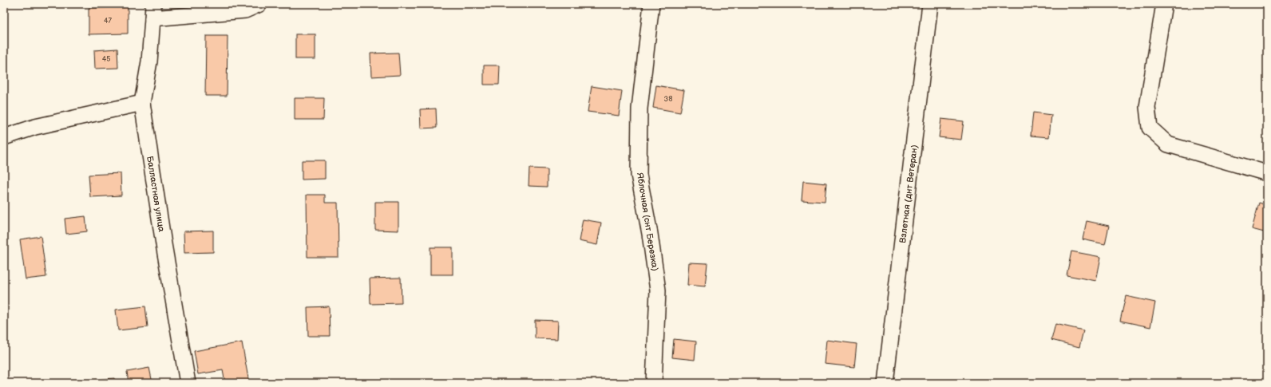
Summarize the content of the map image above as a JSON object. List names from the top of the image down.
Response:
{
  "streets": {
    "street": ["Балластная улица", "Взлетная (днт Ветеран)", "Яблочная (снт Березка)"]
  },
  "house_numbers": ["47", "45", "38"]
}
